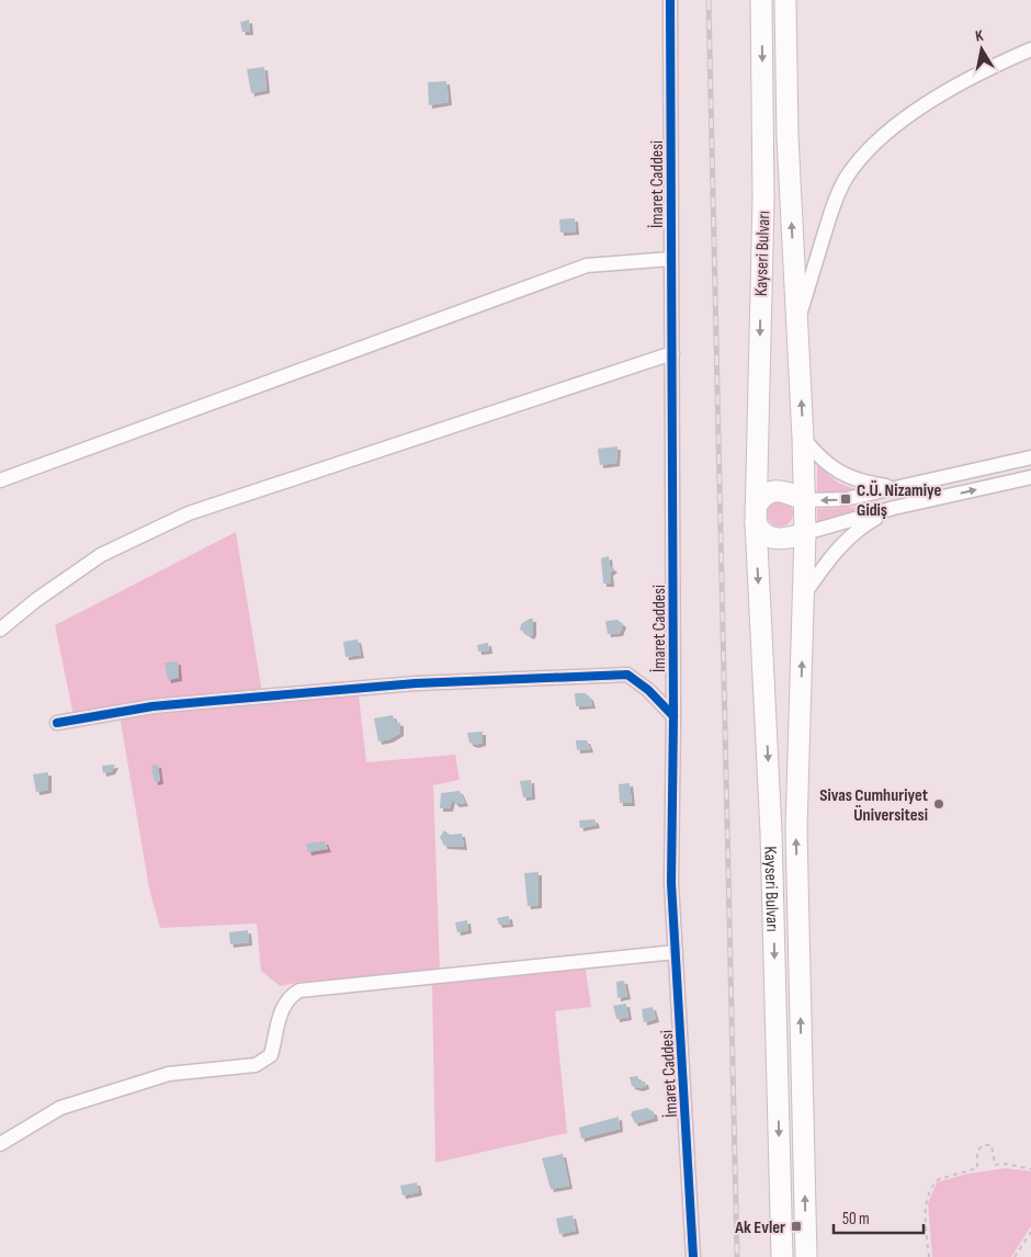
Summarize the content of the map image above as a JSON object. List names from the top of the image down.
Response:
{
  "streets": {
    "highway": ["Kayseri Bulvarı"],
    "street": ["İmaret Caddesi"]
  },
  "places": {
    "transit": ["C.Ü. Nizamiye Gidiş", "Ak Evler"],
    "other": ["Sivas Cumhuriyet Üniversitesi"]
  },
  "scale_bar": "50 m",
  "north": "top"
}
